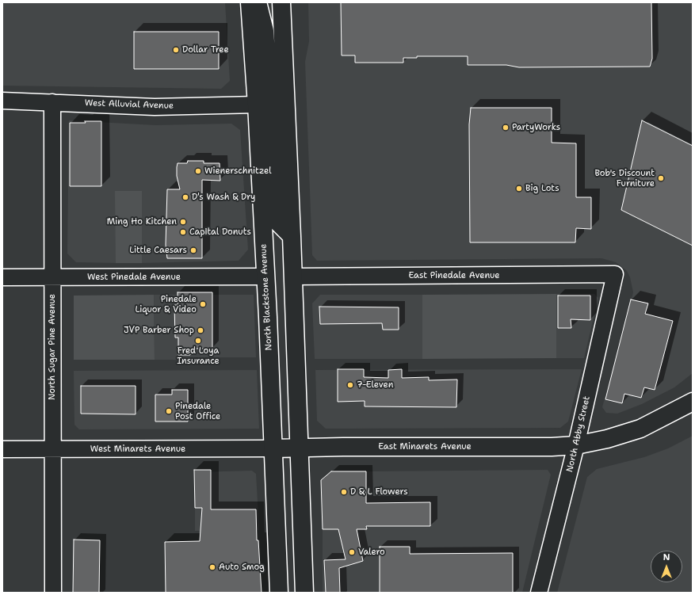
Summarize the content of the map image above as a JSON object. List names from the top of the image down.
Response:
{
  "streets": {
    "main road": ["North Blackstone Avenue", "East Minarets Avenue"],
    "street": [
      "West Alluvial Avenue",
      "East Pinedale Avenue",
      "West Pinedale Avenue",
      "North Sugar Pine Avenue",
      "North Abby Street",
      "West Minarets Avenue"
    ]
  },
  "crossings": [
    ["West Alluvial Avenue", "North Blackstone Avenue"],
    ["West Alluvial Avenue", "North Sugar Pine Avenue"],
    ["East Pinedale Avenue", "North Abby Street"],
    ["West Pinedale Avenue", "North Blackstone Avenue"],
    ["West Pinedale Avenue", "North Sugar Pine Avenue"],
    ["North Blackstone Avenue", "East Minarets Avenue"],
    ["North Blackstone Avenue", "West Minarets Avenue"],
    ["North Sugar Pine Avenue", "West Minarets Avenue"],
    ["North Abby Street", "East Minarets Avenue"],
    ["East Minarets Avenue", "West Minarets Avenue"]
  ],
  "places": [
    "Dollar Tree",
    "PartyWorks",
    "Wienerschnitzel",
    "Bob's Discount Furniture",
    "Big Lots",
    "D's Wash & Dry",
    "Ming Ho Kitchen",
    "Capital Donuts",
    "Little Caesars",
    "Pinedale Liquor & Video",
    "JVP Barber Shop",
    "Fred Loya Insurance",
    "7-Eleven",
    "Pinedale Post Office",
    "D & L Flowers",
    "Valero",
    "Auto Smog"
  ],
  "north": "top"
}
